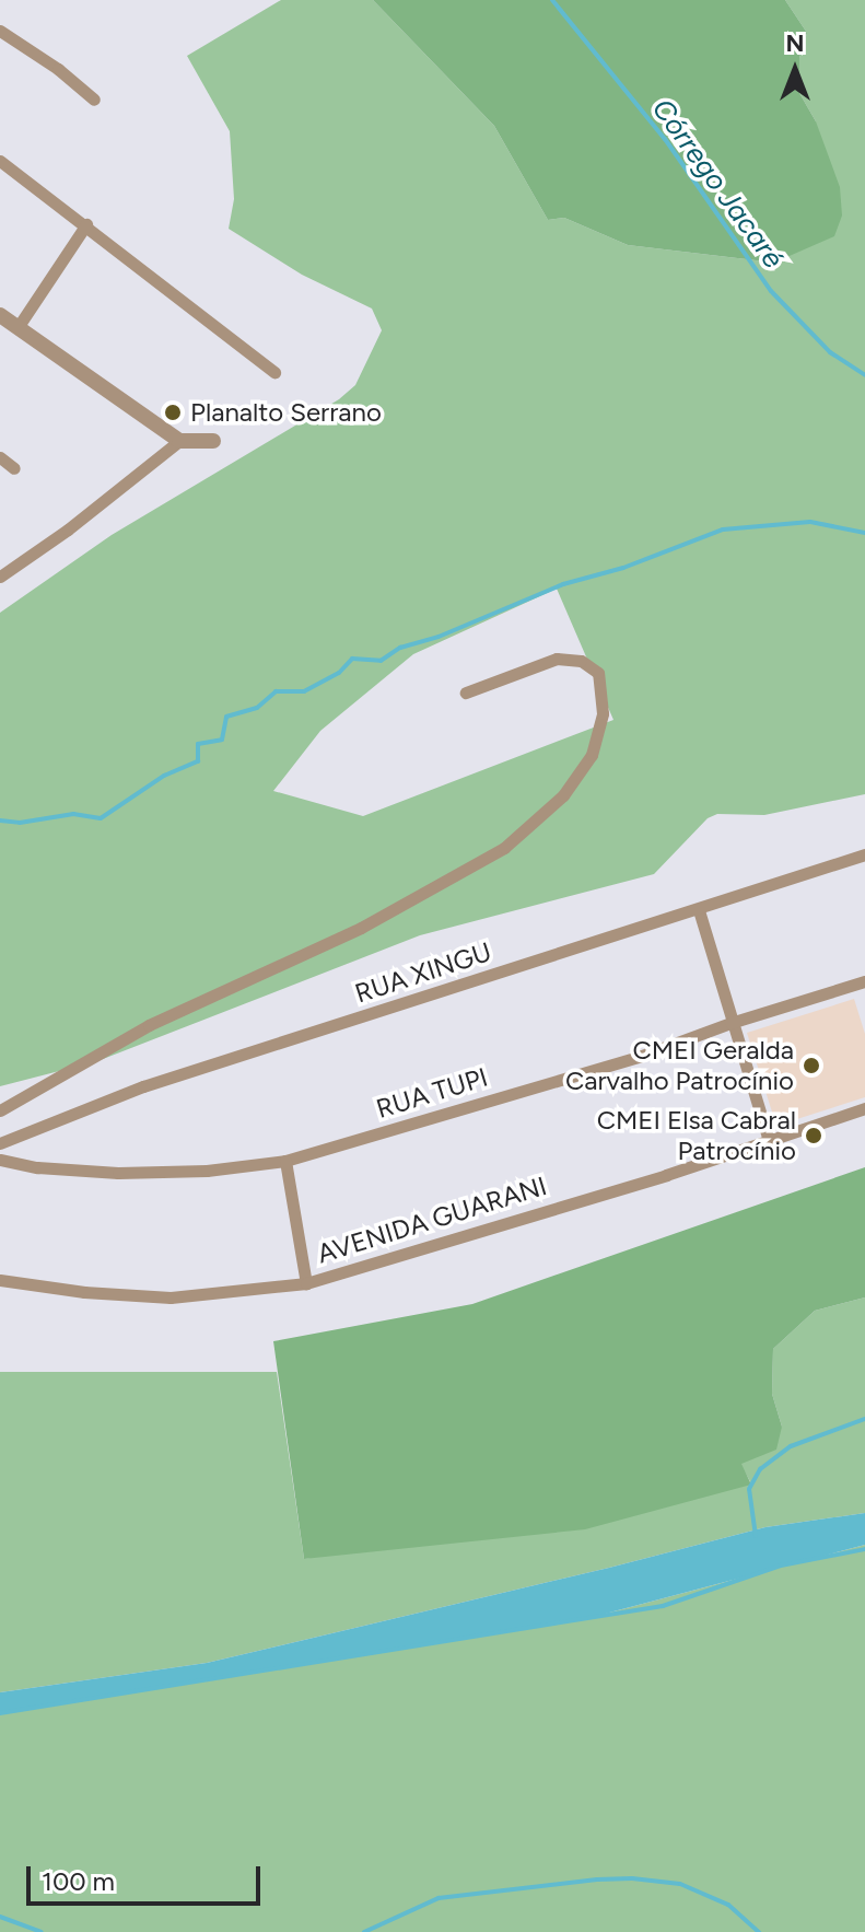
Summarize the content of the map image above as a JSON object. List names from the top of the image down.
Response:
{
  "streets": {
    "street": ["RUA XINGU", "RUA TUPI", "AVENIDA GUARANI"]
  },
  "water": ["Córrego Jacaré"],
  "places": ["Planalto Serrano", "CMEI Geralda Carvalho Patrocínio", "CMEI Elsa Cabral Patrocínio"],
  "scale_bar": "100 m",
  "north": "top"
}
